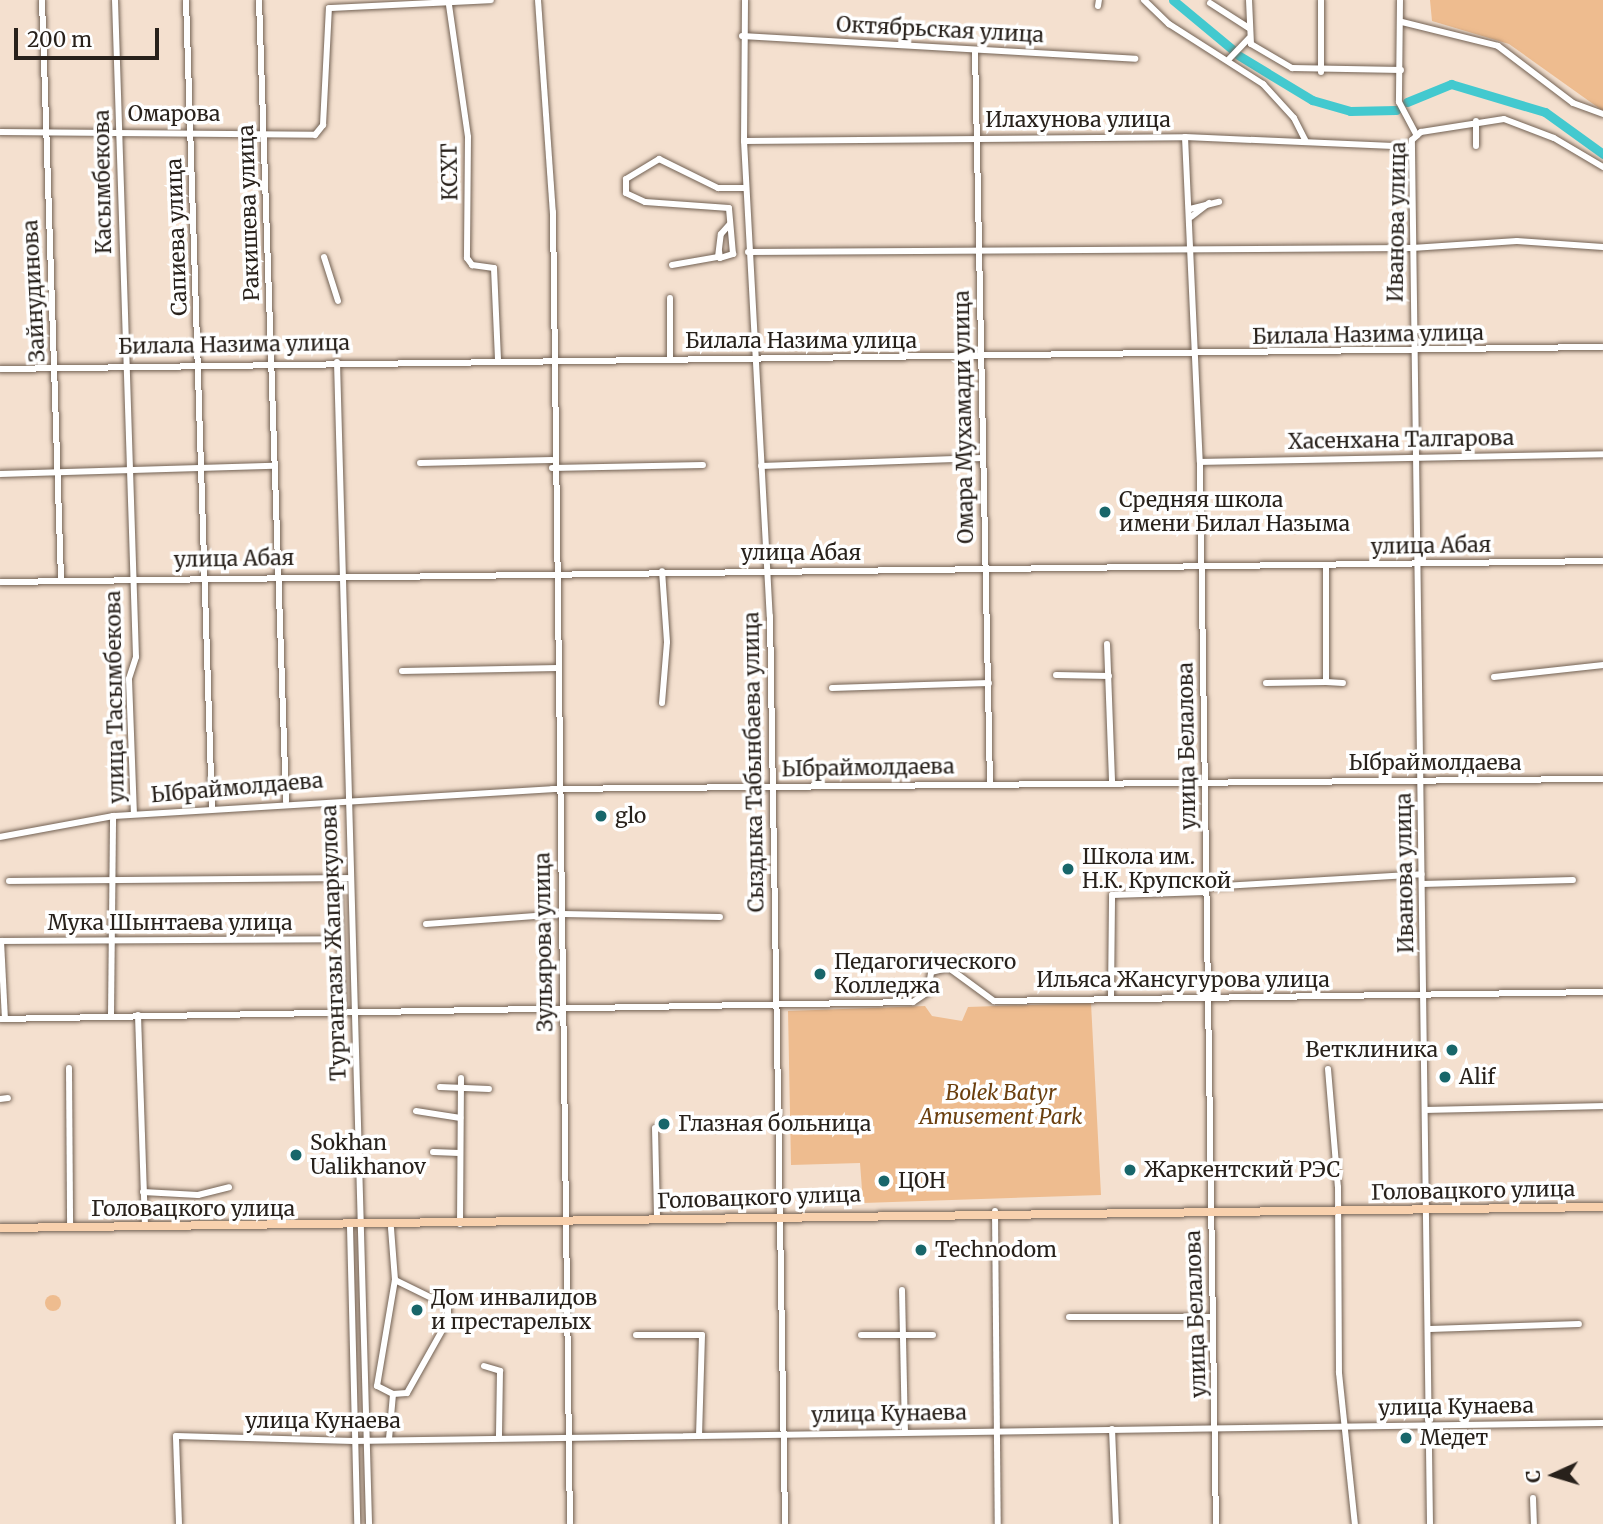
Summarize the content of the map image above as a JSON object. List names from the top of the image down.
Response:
{
  "streets": {
    "main road": ["Головацкого улица"],
    "street": [
      "Октябрьская улица",
      "Омарова",
      "Илахунова улица",
      "КСХТ",
      "Касымбекова",
      "Ракишева улица",
      "Иванова улица",
      "Сапиева улица",
      "Зайнудинова",
      "Билала Назима улица",
      "Омара Мухамади улица",
      "Хасенхана Талгарова",
      "улица Абая",
      "улица Тасымбекова",
      "улица Белалова",
      "Сыздыка Табынбаева улица",
      "Ыбраймолдаева",
      "Мука Шынтаева улица",
      "Зульярова улица",
      "Тургангазы Жапаркулова",
      "Ильяса Жансугурова улица",
      "улица Кунаева"
    ]
  },
  "crossings": [
    ["Октябрьская улица", "Омара Мухамади улица"],
    ["Октябрьская улица", "Сыздыка Табынбаева улица"],
    ["Омарова", "КСХТ"],
    ["Омарова", "Касымбекова"],
    ["Омарова", "Ракишева улица"],
    ["Омарова", "Сапиева улица"],
    ["Омарова", "Зайнудинова"],
    ["Илахунова улица", "Иванова улица"],
    ["Илахунова улица", "Омара Мухамади улица"],
    ["Илахунова улица", "улица Белалова"],
    ["Илахунова улица", "Сыздыка Табынбаева улица"],
    ["КСХТ", "Билала Назима улица"],
    ["Касымбекова", "Билала Назима улица"],
    ["Касымбекова", "улица Тасымбекова"],
    ["Ракишева улица", "Билала Назима улица"],
    ["Ракишева улица", "улица Абая"],
    ["Ракишева улица", "Ыбраймолдаева"],
    ["Иванова улица", "Билала Назима улица"],
    ["Иванова улица", "Хасенхана Талгарова"],
    ["Иванова улица", "улица Абая"],
    ["Иванова улица", "Ыбраймолдаева"],
    ["Иванова улица", "Ильяса Жансугурова улица"],
    ["Иванова улица", "Головацкого улица"],
    ["Иванова улица", "улица Кунаева"],
    ["Сапиева улица", "Билала Назима улица"],
    ["Сапиева улица", "улица Абая"],
    ["Сапиева улица", "Ыбраймолдаева"],
    ["Зайнудинова", "Билала Назима улица"],
    ["Зайнудинова", "улица Абая"],
    ["Билала Назима улица", "Омара Мухамади улица"],
    ["Билала Назима улица", "улица Белалова"],
    ["Билала Назима улица", "Сыздыка Табынбаева улица"],
    ["Билала Назима улица", "Зульярова улица"],
    ["Билала Назима улица", "Тургангазы Жапаркулова"],
    ["Омара Мухамади улица", "улица Абая"],
    ["Омара Мухамади улица", "Ыбраймолдаева"],
    ["Хасенхана Талгарова", "улица Белалова"],
    ["улица Абая", "улица Тасымбекова"],
    ["улица Абая", "улица Белалова"],
    ["улица Абая", "Сыздыка Табынбаева улица"],
    ["улица Абая", "Зульярова улица"],
    ["улица Абая", "Тургангазы Жапаркулова"],
    ["улица Тасымбекова", "Ыбраймолдаева"],
    ["улица Белалова", "Ыбраймолдаева"],
    ["улица Белалова", "Ильяса Жансугурова улица"],
    ["улица Белалова", "Головацкого улица"],
    ["улица Белалова", "улица Кунаева"],
    ["Сыздыка Табынбаева улица", "Ыбраймолдаева"],
    ["Сыздыка Табынбаева улица", "Ильяса Жансугурова улица"],
    ["Сыздыка Табынбаева улица", "Головацкого улица"],
    ["Сыздыка Табынбаева улица", "улица Кунаева"],
    ["Ыбраймолдаева", "Зульярова улица"],
    ["Ыбраймолдаева", "Тургангазы Жапаркулова"],
    ["Зульярова улица", "Ильяса Жансугурова улица"],
    ["Зульярова улица", "Головацкого улица"],
    ["Зульярова улица", "улица Кунаева"],
    ["Тургангазы Жапаркулова", "Ильяса Жансугурова улица"],
    ["Тургангазы Жапаркулова", "Головацкого улица"],
    ["Тургангазы Жапаркулова", "улица Кунаева"]
  ],
  "parks": ["Bolek Batyr Amusement Park"],
  "places": [
    "Средняя школа имени Билал Назыма",
    "glo",
    "Школа им. Н.К. Крупской",
    "Педагогического Колледжа",
    "Ветклиника",
    "Alif",
    "Глазная больница",
    "Sokhan Ualikhanov",
    "Жаркентский РЭС",
    "ЦОН",
    "Technodom",
    "Дом инвалидов и престарелых",
    "Медет"
  ],
  "scale_bar": "200 m",
  "north": "left"
}
